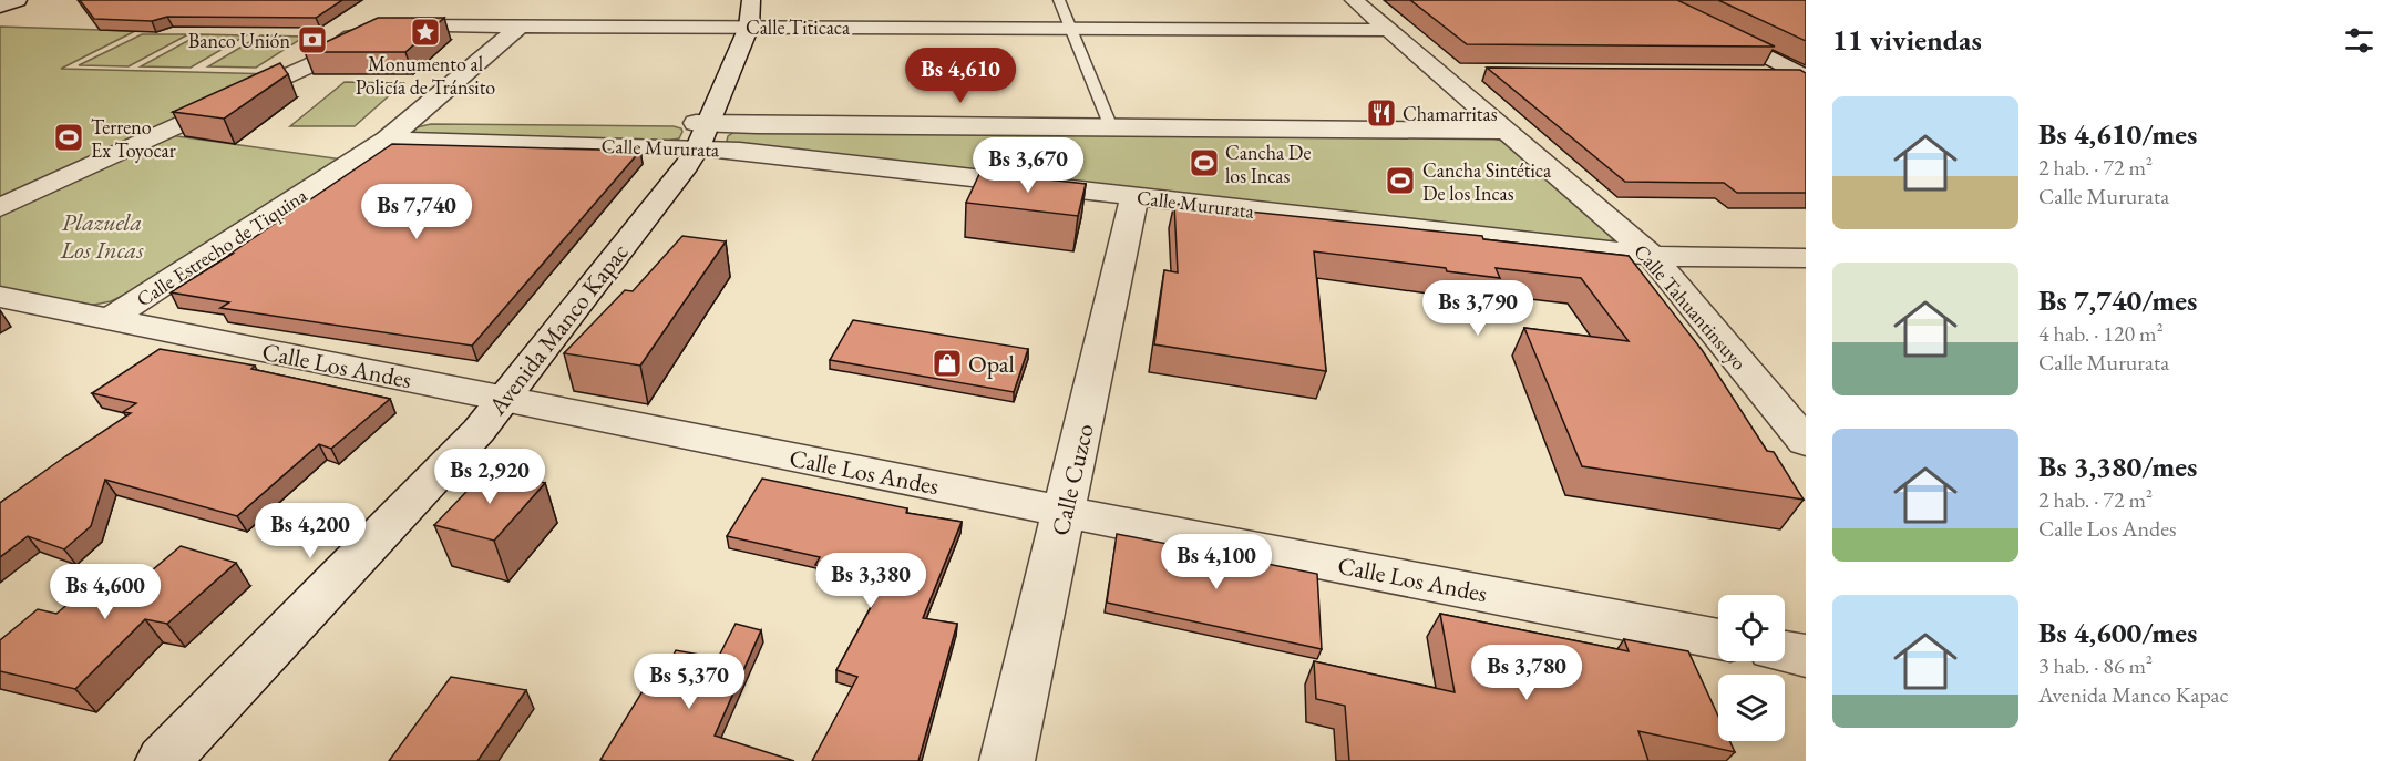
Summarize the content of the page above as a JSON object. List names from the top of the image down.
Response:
{
  "streets": {
    "street": [
      "Calle Titicaca",
      "Calle Mururata",
      "Calle Estrecho de Tiquina",
      "Calle Tahuantinsuyo",
      "Avenida Manco Kapac",
      "Calle Los Andes",
      "Calle Cuzco"
    ]
  },
  "crossings": [
    ["Calle Titicaca", "Calle Estrecho de Tiquina"],
    ["Calle Titicaca", "Calle Tahuantinsuyo"],
    ["Calle Titicaca", "Avenida Manco Kapac"],
    ["Calle Mururata", "Calle Estrecho de Tiquina"],
    ["Calle Mururata", "Calle Tahuantinsuyo"],
    ["Calle Mururata", "Avenida Manco Kapac"],
    ["Calle Mururata", "Calle Cuzco"],
    ["Calle Estrecho de Tiquina", "Calle Los Andes"],
    ["Avenida Manco Kapac", "Calle Los Andes"],
    ["Calle Los Andes", "Calle Cuzco"]
  ],
  "parks": ["Plazuela Los Incas"],
  "places": {
    "place": ["Monumento al Policía de Tránsito"],
    "bank": ["Banco Unión"],
    "restaurant": ["Chamarritas"],
    "sports": ["Terreno Ex Toyocar", "Cancha De los Incas", "Cancha Sintética De los Incas"],
    "shop": ["Opal"]
  },
  "page": {
    "heading": "11 viviendas",
    "price": [
      "Bs 4,610",
      "Bs 3,670",
      "Bs 7,740",
      "Bs 3,790",
      "Bs 2,920",
      "Bs 4,200",
      "Bs 4,100",
      "Bs 3,380",
      "Bs 4,600",
      "Bs 3,780",
      "Bs 5,370"
    ],
    "list": [
      {
        "name": "Bs 4,610/mes",
        "note": "2 hab. · 72 m² · Calle Mururata"
      },
      {
        "name": "Bs 7,740/mes",
        "note": "4 hab. · 120 m² · Calle Mururata"
      },
      {
        "name": "Bs 3,380/mes",
        "note": "2 hab. · 72 m² · Calle Los Andes"
      },
      {
        "name": "Bs 4,600/mes",
        "note": "3 hab. · 86 m² · Avenida Manco Kapac"
      }
    ]
  }
}
